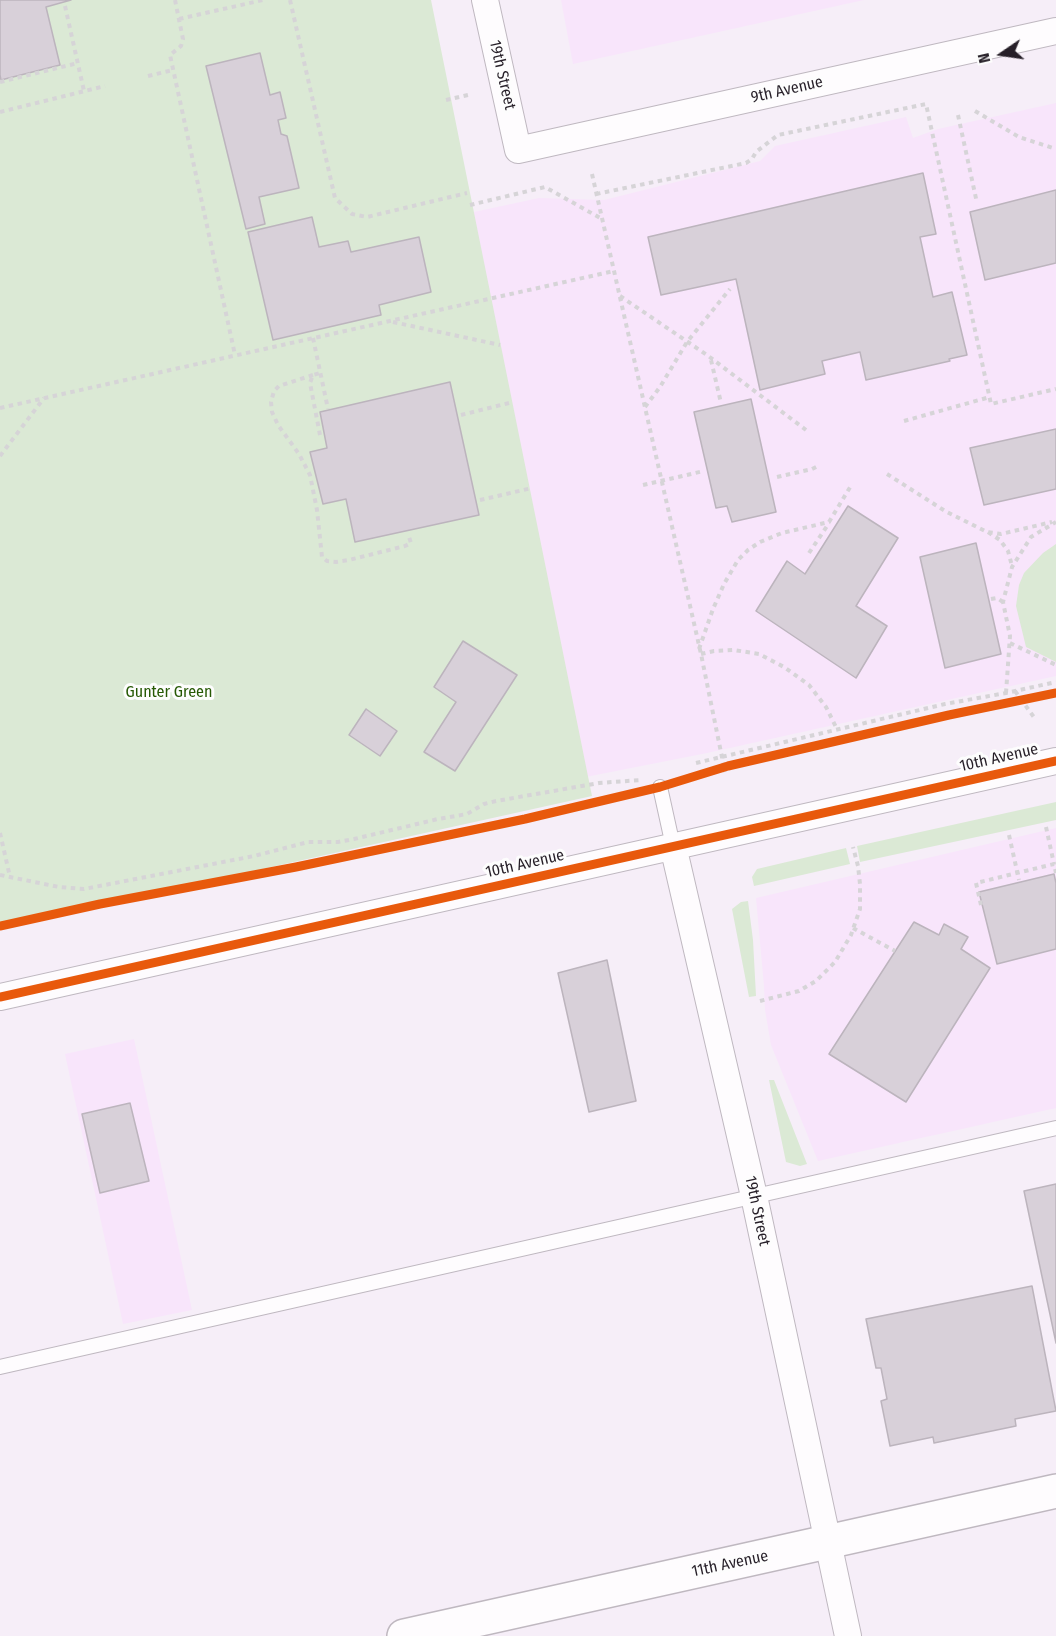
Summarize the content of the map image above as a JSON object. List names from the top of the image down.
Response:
{
  "streets": {
    "main road": ["11th Avenue"],
    "street": ["19th Street", "9th Avenue", "10th Avenue"]
  },
  "crossings": [
    ["19th Street", "9th Avenue"],
    ["19th Street", "10th Avenue"],
    ["19th Street", "11th Avenue"]
  ],
  "parks": ["Gunter Green"],
  "north": "left"
}
